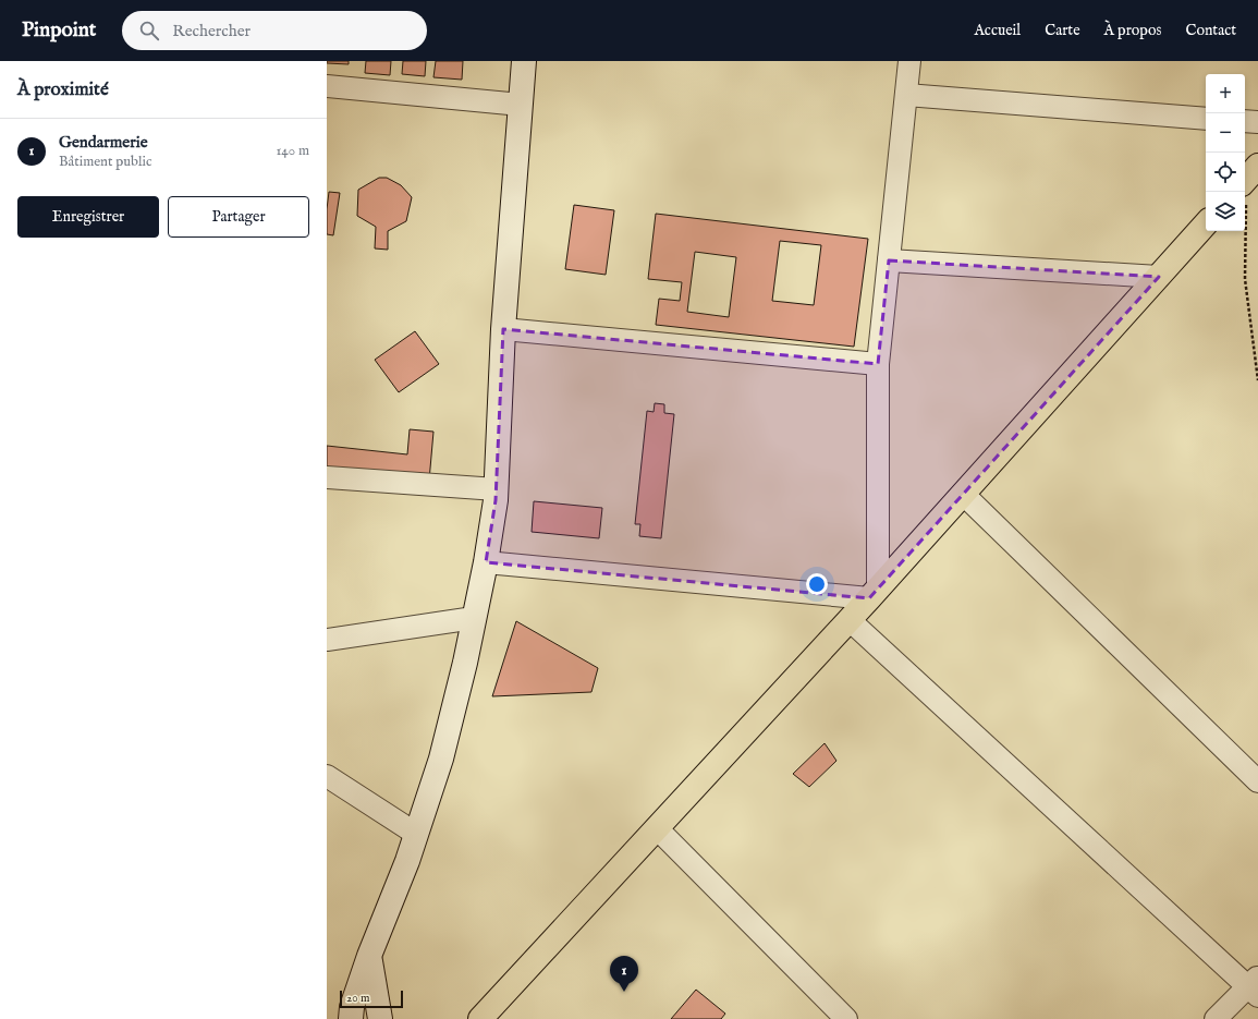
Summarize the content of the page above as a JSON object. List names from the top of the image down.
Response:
{
  "scale_bar": "20 m",
  "page": {
    "header": "Pinpoint",
    "search": "Rechercher",
    "nav": [
      "Accueil",
      "Carte",
      "À propos",
      "Contact"
    ],
    "heading": "À proximité",
    "map_buttons": ["+", "−"],
    "list": [
      {
        "mark": "1",
        "name": "Gendarmerie",
        "note": "Bâtiment public",
        "value": "140 m"
      }
    ],
    "buttons": ["Enregistrer", "Partager"],
    "pins": "1",
    "scale": "20 m"
  }
}
